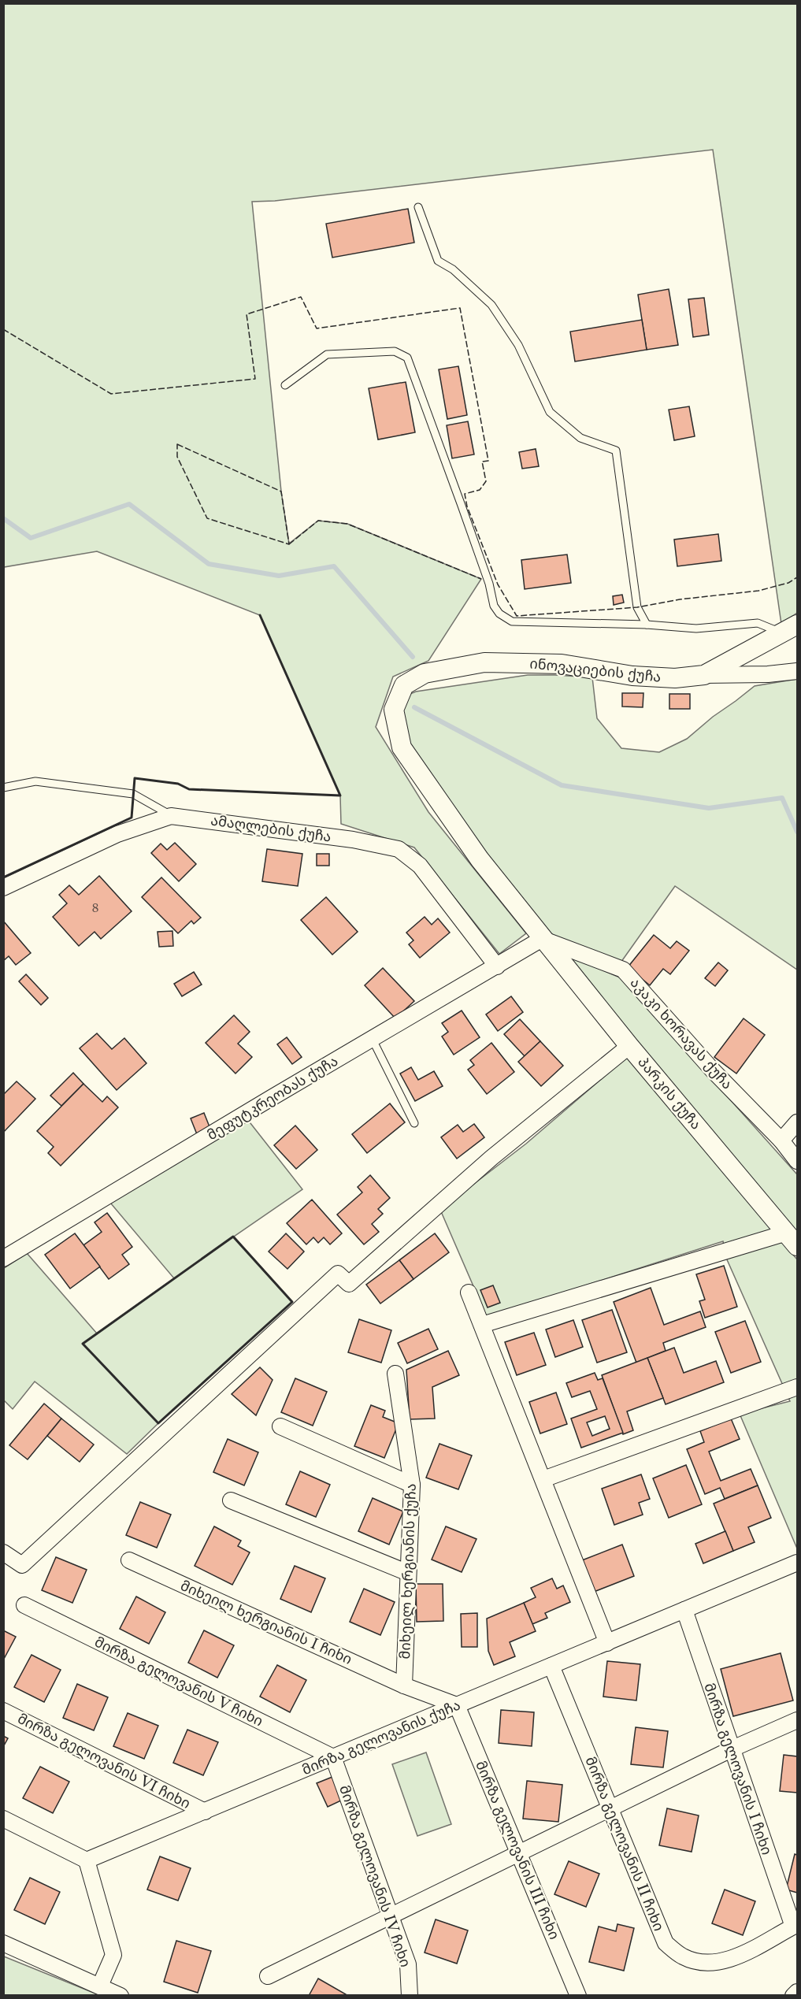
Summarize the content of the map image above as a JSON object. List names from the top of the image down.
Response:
{
  "streets": {
    "street": [
      "ინოვაციების ქუჩა",
      "ამაღლების ქუჩა",
      "აკაკი ხორავას ქუჩა",
      "პარკის ქუჩა",
      "მეფუტკრეობას ქუჩა",
      "მიხეილ ხერგიანის ქუჩა",
      "მიხეილ ხერგიანის I ჩიხი",
      "მირზა გელოვანის V ჩიხი",
      "მირზა გელოვანის ქუჩა",
      "მირზა გელოვანის VI ჩიხი",
      "მირზა გელოვანის I ჩიხი",
      "მირზა გელოვანის II ჩიხი",
      "მირზა გელოვანის III ჩიხი",
      "მირზა გელოვანის IV ჩიხი"
    ]
  },
  "crossings": [
    ["ინოვაციების ქუჩა", "აკაკი ხორავას ქუჩა"],
    ["ინოვაციების ქუჩა", "პარკის ქუჩა"],
    ["ინოვაციების ქუჩა", "მეფუტკრეობას ქუჩა"],
    ["ამაღლების ქუჩა", "მეფუტკრეობას ქუჩა"],
    ["აკაკი ხორავას ქუჩა", "პარკის ქუჩა"],
    ["აკაკი ხორავას ქუჩა", "მეფუტკრეობას ქუჩა"],
    ["პარკის ქუჩა", "მეფუტკრეობას ქუჩა"],
    ["მიხეილ ხერგიანის ქუჩა", "მიხეილ ხერგიანის I ჩიხი"],
    ["მირზა გელოვანის V ჩიხი", "მირზა გელოვანის ქუჩა"],
    ["მირზა გელოვანის V ჩიხი", "მირზა გელოვანის IV ჩიხი"],
    ["მირზა გელოვანის ქუჩა", "მირზა გელოვანის VI ჩიხი"],
    ["მირზა გელოვანის ქუჩა", "მირზა გელოვანის I ჩიხი"],
    ["მირზა გელოვანის ქუჩა", "მირზა გელოვანის II ჩიხი"],
    ["მირზა გელოვანის ქუჩა", "მირზა გელოვანის III ჩიხი"],
    ["მირზა გელოვანის ქუჩა", "მირზა გელოვანის IV ჩიხი"],
    ["მირზა გელოვანის I ჩიხი", "მირზა გელოვანის II ჩიხი"]
  ],
  "house_numbers": ["8"]
}
